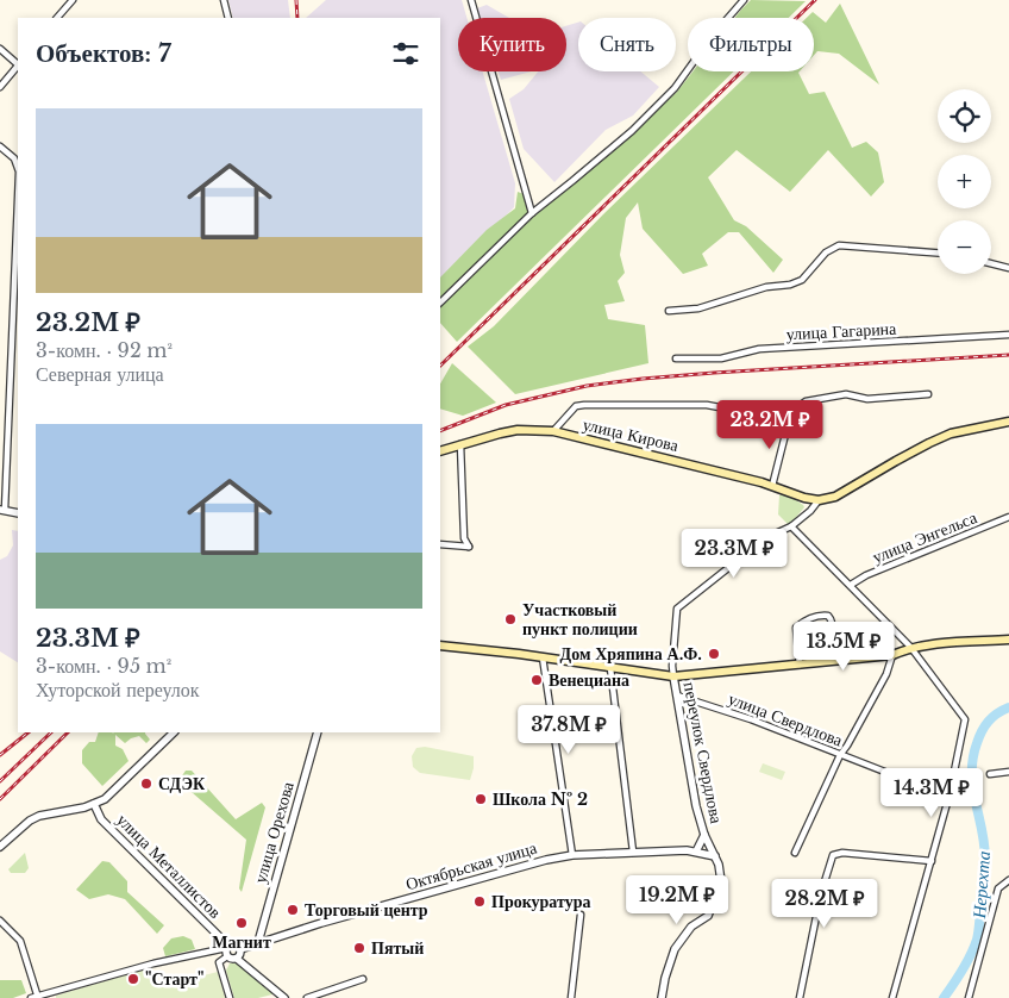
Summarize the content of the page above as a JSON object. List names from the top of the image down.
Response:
{
  "streets": {
    "main road": ["улица Кирова"],
    "street": [
      "улица Гагарина",
      "улица Энгельса",
      "улица Свердлова",
      "переулок Свердлова",
      "улица Орехова",
      "улица Металлистов",
      "Октябрьская улица"
    ]
  },
  "crossings": [
    ["улица Свердлова", "переулок Свердлова"],
    ["переулок Свердлова", "Октябрьская улица"],
    ["улица Орехова", "Октябрьская улица"],
    ["улица Металлистов", "Октябрьская улица"]
  ],
  "water": ["Нерехта"],
  "places": [
    "Участковый пункт полиции",
    "Дом Хряпина А.Ф.",
    "Венециана",
    "СДЭК",
    "Школа № 2",
    "Прокуратура",
    "Торговый центр",
    "Магнит",
    "Пятый",
    "\"Старт\""
  ],
  "page": {
    "chip": ["Купить", "Снять", "Фильтры"],
    "heading": "Объектов: 7",
    "map_buttons": ["+", "−"],
    "list": [
      {
        "name": "23.2M ₽",
        "note": "3-комн. · 92 m² · Северная улица"
      },
      {
        "name": "23.3M ₽",
        "note": "3-комн. · 95 m² · Хуторской переулок"
      }
    ],
    "price": [
      "23.2M ₽",
      "23.3M ₽",
      "13.5M ₽",
      "37.8M ₽",
      "14.3M ₽",
      "19.2M ₽",
      "28.2M ₽"
    ]
  }
}
